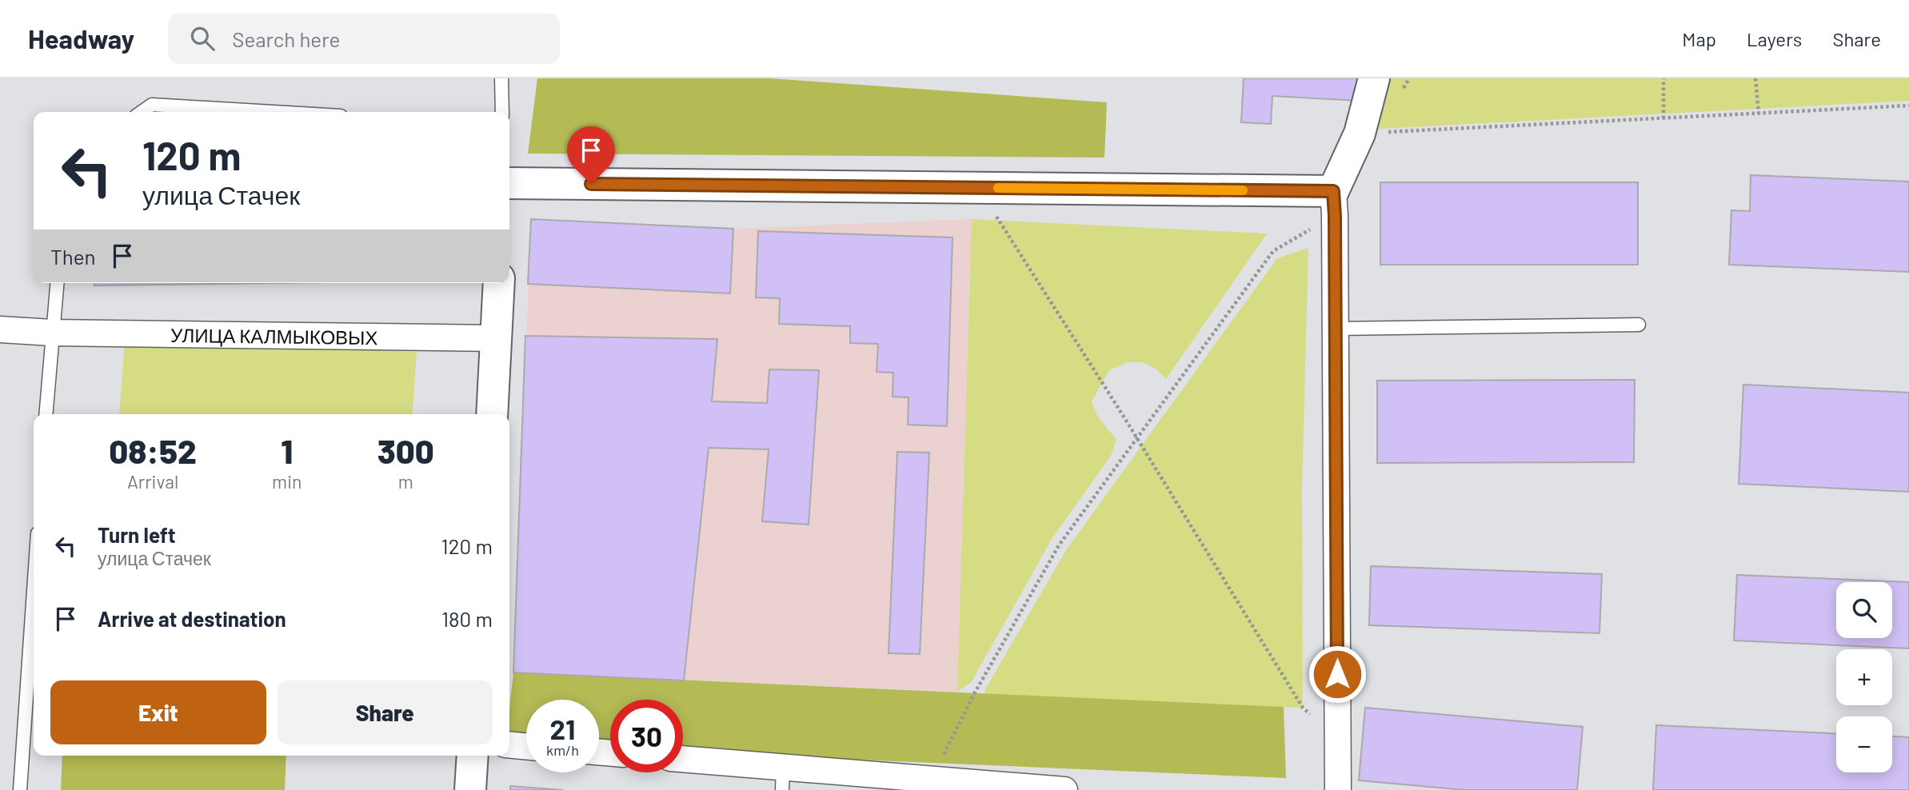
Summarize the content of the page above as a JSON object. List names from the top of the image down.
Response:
{
  "streets": {
    "street": ["УЛИЦА КАЛМЫКОВЫХ"]
  },
  "page": {
    "header": "Headway",
    "search": "Search here",
    "nav": ["Map", "Layers", "Share"],
    "turn": ["120 m", "улица Стачек"],
    "then": "Then",
    "eta": [
      "08:52",
      "Arrival",
      "1",
      "min",
      "300",
      "m"
    ],
    "list": [
      {
        "name": "Turn left",
        "note": "улица Стачек",
        "value": "120 m"
      },
      {
        "name": "Arrive at destination",
        "value": "180 m"
      }
    ],
    "map_buttons": ["+", "−"],
    "buttons": ["Exit", "Share"],
    "speed": "21 km/h",
    "limit": "30"
  }
}
